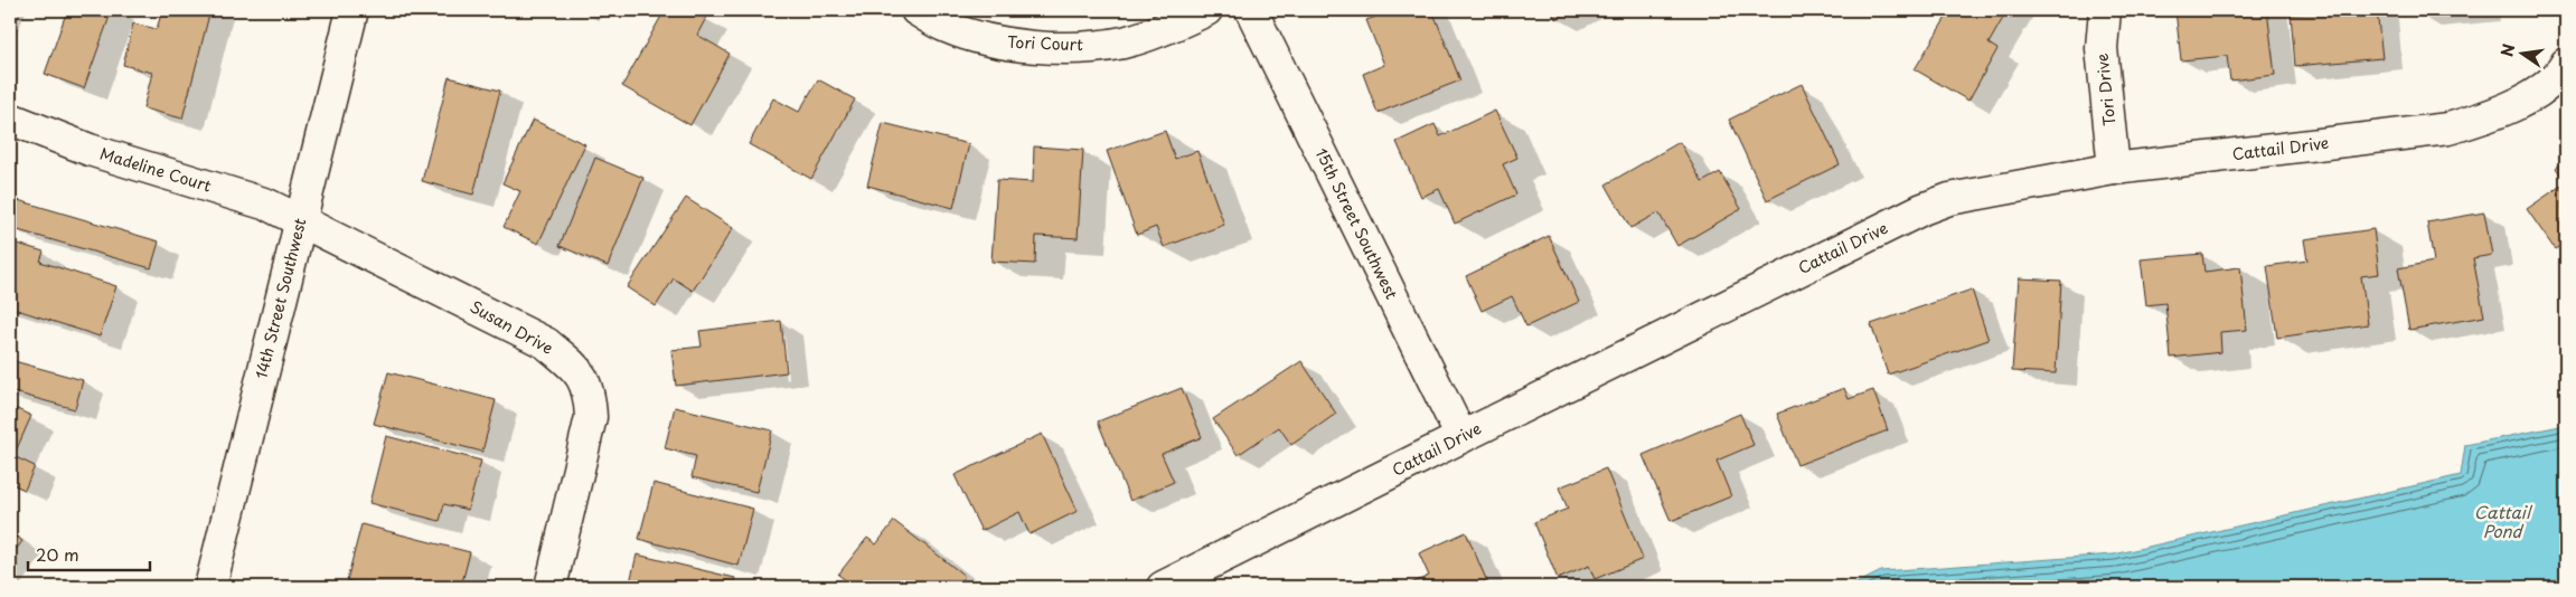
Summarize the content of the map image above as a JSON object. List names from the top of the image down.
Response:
{
  "streets": {
    "street": [
      "Tori Court",
      "Tori Drive",
      "Cattail Drive",
      "Madeline Court",
      "15th Street Southwest",
      "14th Street Southwest",
      "Susan Drive"
    ]
  },
  "crossings": [
    ["Tori Drive", "Cattail Drive"],
    ["Cattail Drive", "15th Street Southwest"],
    ["Madeline Court", "14th Street Southwest"],
    ["Madeline Court", "Susan Drive"],
    ["14th Street Southwest", "Susan Drive"]
  ],
  "water": ["Cattail Pond"],
  "scale_bar": "20 m",
  "north": "left"
}
